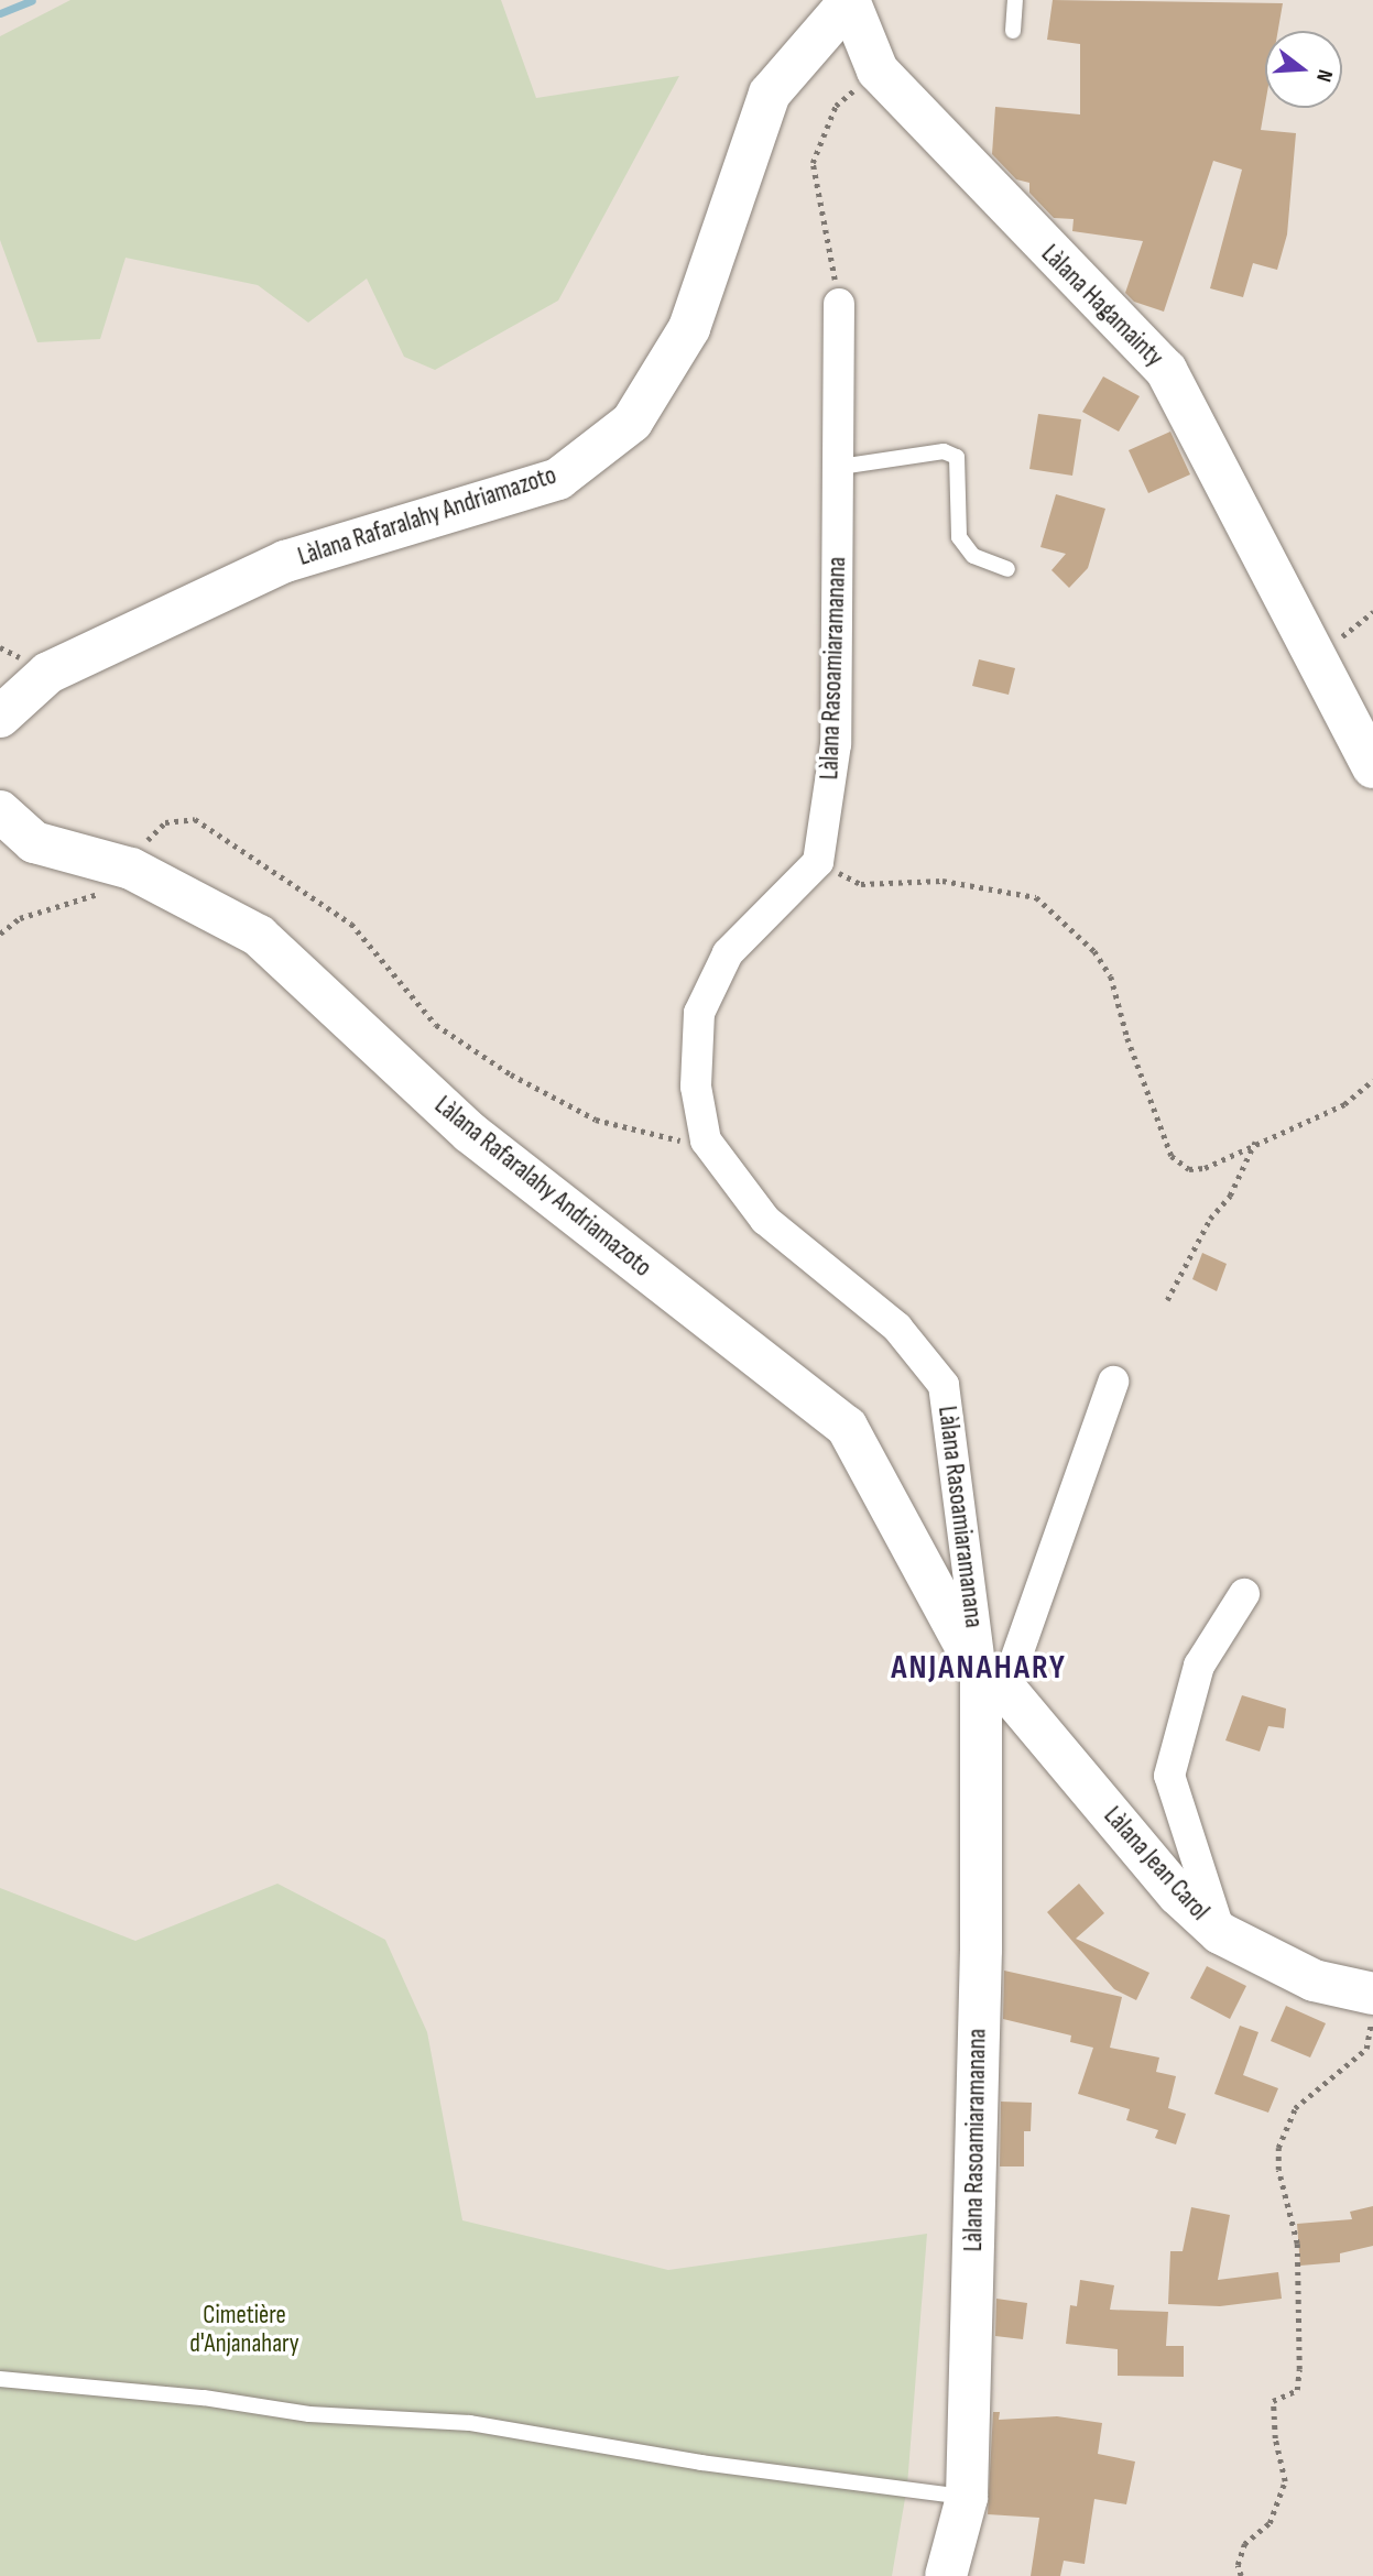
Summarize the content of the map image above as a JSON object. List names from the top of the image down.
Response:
{
  "streets": {
    "main road": [
      "Làlana Hagamainty",
      "Làlana Rafaralahy Andriamazoto",
      "Làlana Rasoamiaramanana",
      "Làlana Jean Carol"
    ]
  },
  "crossings": [
    ["Làlana Hagamainty", "Làlana Rafaralahy Andriamazoto"],
    ["Làlana Rafaralahy Andriamazoto", "Làlana Rasoamiaramanana"],
    ["Làlana Rafaralahy Andriamazoto", "Làlana Jean Carol"],
    ["Làlana Rasoamiaramanana", "Làlana Jean Carol"]
  ],
  "districts": ["ANJANAHARY"],
  "parks": ["Cimetière d'Anjanahary"],
  "north": "right"
}
